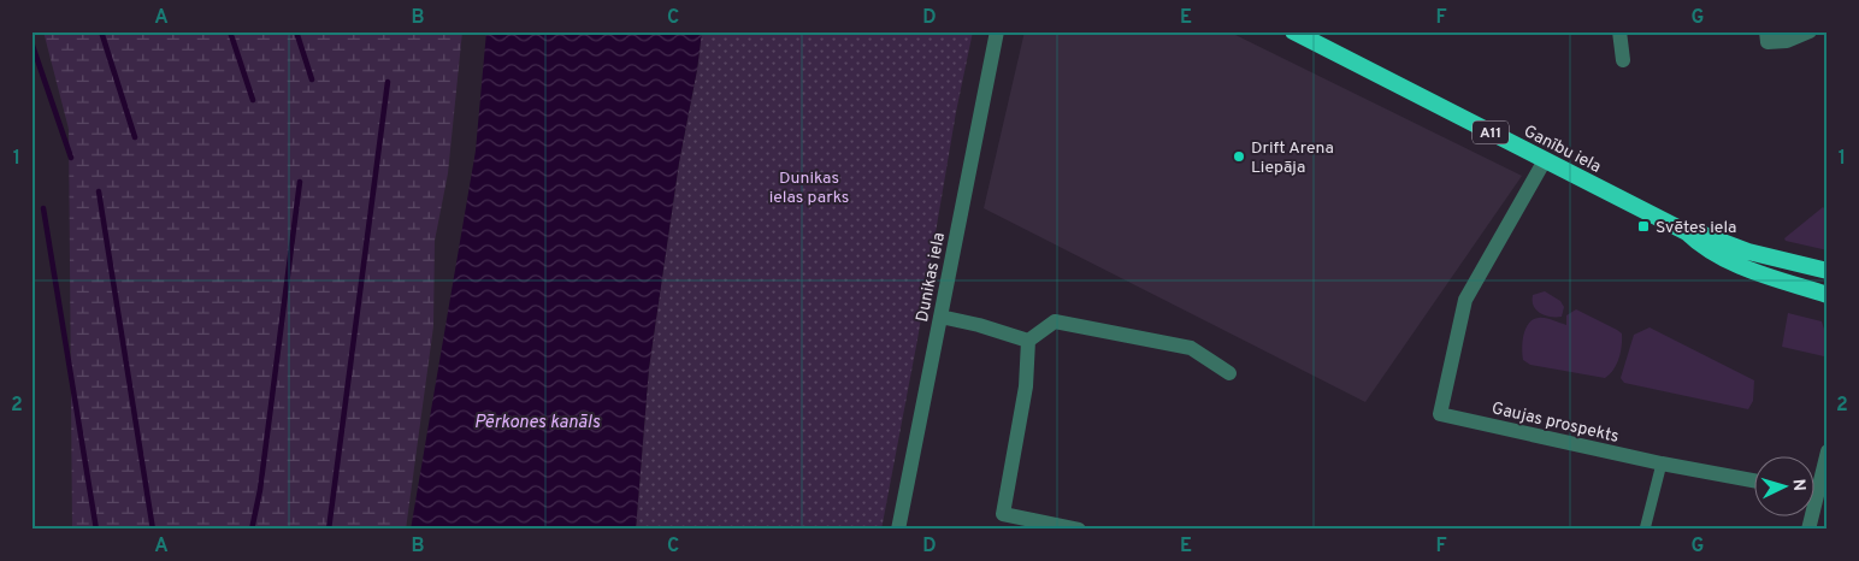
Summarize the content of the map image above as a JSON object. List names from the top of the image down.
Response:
{
  "streets": {
    "highway": ["A11", "Ganību iela"],
    "street": ["Dunikas iela", "Gaujas prospekts"]
  },
  "crossings": [
    ["Ganību iela", "Gaujas prospekts"]
  ],
  "water": ["Pērkones kanāls"],
  "parks": ["Dunikas ielas parks"],
  "places": {
    "other": ["Drift Arena Liepāja"],
    "transit": ["Svētes iela"]
  },
  "north": "right",
  "grid": {
    "columns": [
      "A",
      "B",
      "C",
      "D",
      "E",
      "F",
      "G"
    ],
    "rows": ["1", "2"]
  }
}
